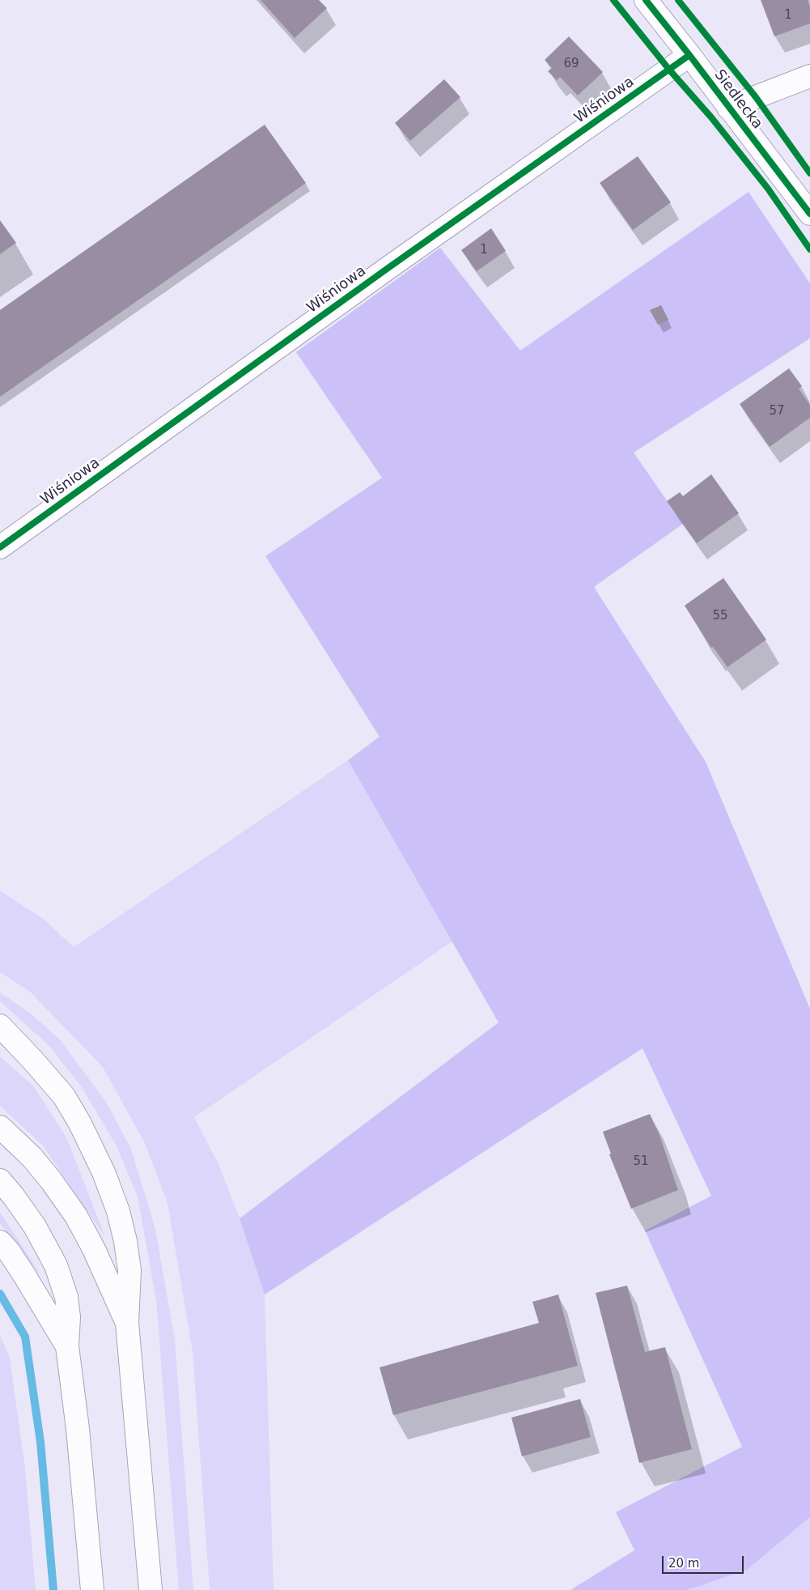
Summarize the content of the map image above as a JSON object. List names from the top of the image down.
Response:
{
  "streets": {
    "main road": ["Siedlecka", "Wiśniowa"]
  },
  "crossings": [
    ["Siedlecka", "Wiśniowa"]
  ],
  "house_numbers": [
    "1",
    "69",
    "1",
    "57",
    "55",
    "51"
  ],
  "scale_bar": "20 m"
}
